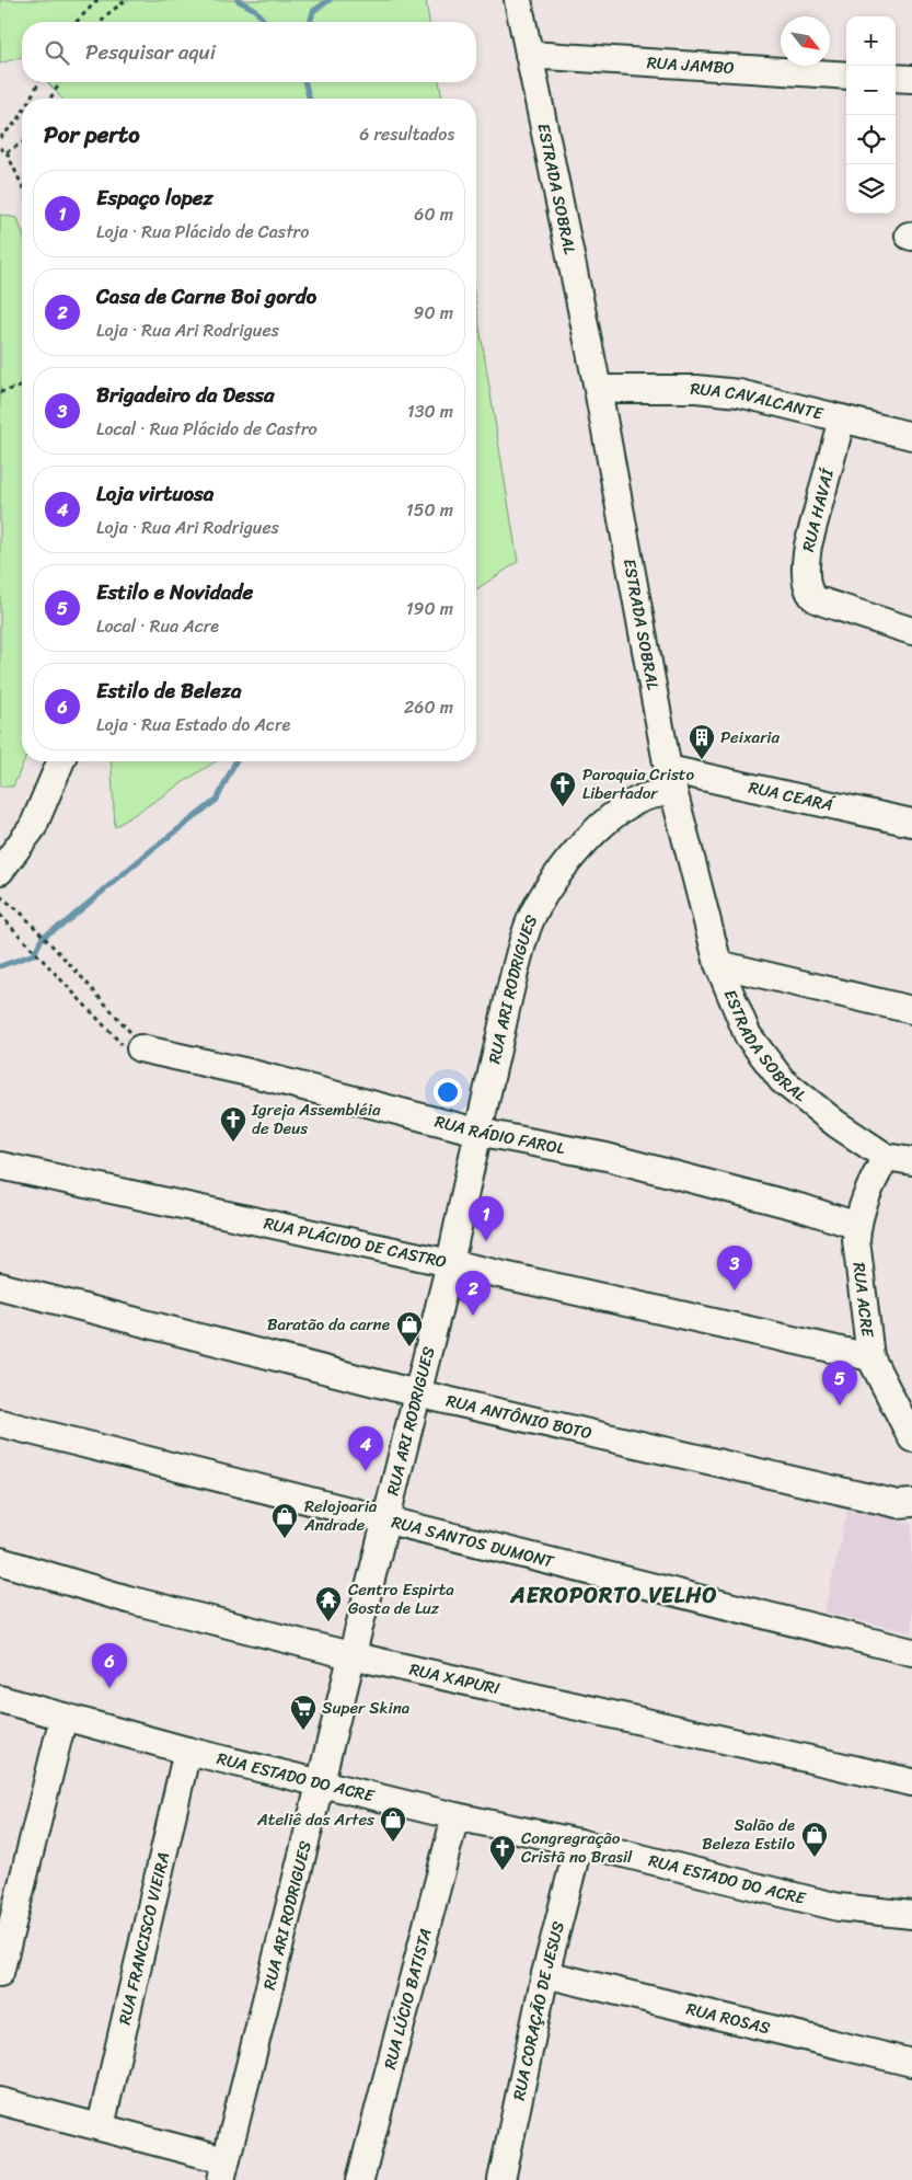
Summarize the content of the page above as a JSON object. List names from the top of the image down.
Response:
{
  "streets": {
    "street": [
      "RUA JAMBO",
      "ESTRADA SOBRAL",
      "RUA CAVALCANTE",
      "RUA HAVAÍ",
      "RUA CEARÁ",
      "RUA ARI RODRIGUES",
      "RUA RÁDIO FAROL",
      "RUA PLÁCIDO DE CASTRO",
      "RUA ACRE",
      "RUA ANTÔNIO BOTO",
      "RUA SANTOS DUMONT",
      "RUA XAPURI",
      "RUA ESTADO DO ACRE",
      "RUA FRANCISCO VIEIRA",
      "RUA LÚCIO BATISTA",
      "RUA CORAÇÃO DE JESUS",
      "RUA ROSAS"
    ]
  },
  "crossings": [
    ["RUA JAMBO", "ESTRADA SOBRAL"],
    ["ESTRADA SOBRAL", "RUA CAVALCANTE"],
    ["ESTRADA SOBRAL", "RUA CEARÁ"],
    ["ESTRADA SOBRAL", "RUA ARI RODRIGUES"],
    ["ESTRADA SOBRAL", "RUA ACRE"],
    ["RUA CAVALCANTE", "RUA HAVAÍ"],
    ["RUA CEARÁ", "RUA ARI RODRIGUES"],
    ["RUA ARI RODRIGUES", "RUA RÁDIO FAROL"],
    ["RUA ARI RODRIGUES", "RUA PLÁCIDO DE CASTRO"],
    ["RUA ARI RODRIGUES", "RUA ANTÔNIO BOTO"],
    ["RUA ARI RODRIGUES", "RUA SANTOS DUMONT"],
    ["RUA ARI RODRIGUES", "RUA XAPURI"],
    ["RUA ARI RODRIGUES", "RUA ESTADO DO ACRE"],
    ["RUA RÁDIO FAROL", "RUA ACRE"],
    ["RUA PLÁCIDO DE CASTRO", "RUA ACRE"],
    ["RUA ESTADO DO ACRE", "RUA FRANCISCO VIEIRA"],
    ["RUA ESTADO DO ACRE", "RUA LÚCIO BATISTA"],
    ["RUA ESTADO DO ACRE", "RUA CORAÇÃO DE JESUS"],
    ["RUA CORAÇÃO DE JESUS", "RUA ROSAS"]
  ],
  "districts": ["AEROPORTO VELHO"],
  "places": {
    "building": ["Peixaria"],
    "church": ["Paroquia Cristo Libertador", "Igreja Assembléia de Deus", "Congregração Cristã no Brasil"],
    "shop": [
      "Baratão da carne",
      "Relojoaria Andrade",
      "Ateliê das Artes",
      "Salão de Beleza Estilo"
    ],
    "temple": ["Centro Espirta Gosta de Luz"],
    "supermarket": ["Super Skina"]
  },
  "north": "bottom right",
  "page": {
    "map_buttons": ["+", "−"],
    "search": "Pesquisar aqui",
    "heading": ["Por perto", "6 resultados"],
    "list": [
      {
        "mark": "1",
        "name": "Espaço lopez",
        "note": "Loja · Rua Plácido de Castro",
        "value": "60 m"
      },
      {
        "mark": "2",
        "name": "Casa de Carne Boi gordo",
        "note": "Loja · Rua Ari Rodrigues",
        "value": "90 m"
      },
      {
        "mark": "3",
        "name": "Brigadeiro da Dessa",
        "note": "Local · Rua Plácido de Castro",
        "value": "130 m"
      },
      {
        "mark": "4",
        "name": "Loja virtuosa",
        "note": "Loja · Rua Ari Rodrigues",
        "value": "150 m"
      },
      {
        "mark": "5",
        "name": "Estilo e Novidade",
        "note": "Local · Rua Acre",
        "value": "190 m"
      },
      {
        "mark": "6",
        "name": "Estilo de Beleza",
        "note": "Loja · Rua Estado do Acre",
        "value": "260 m"
      }
    ],
    "pins": [
      "1",
      "3",
      "2",
      "5",
      "4",
      "6"
    ]
  }
}
